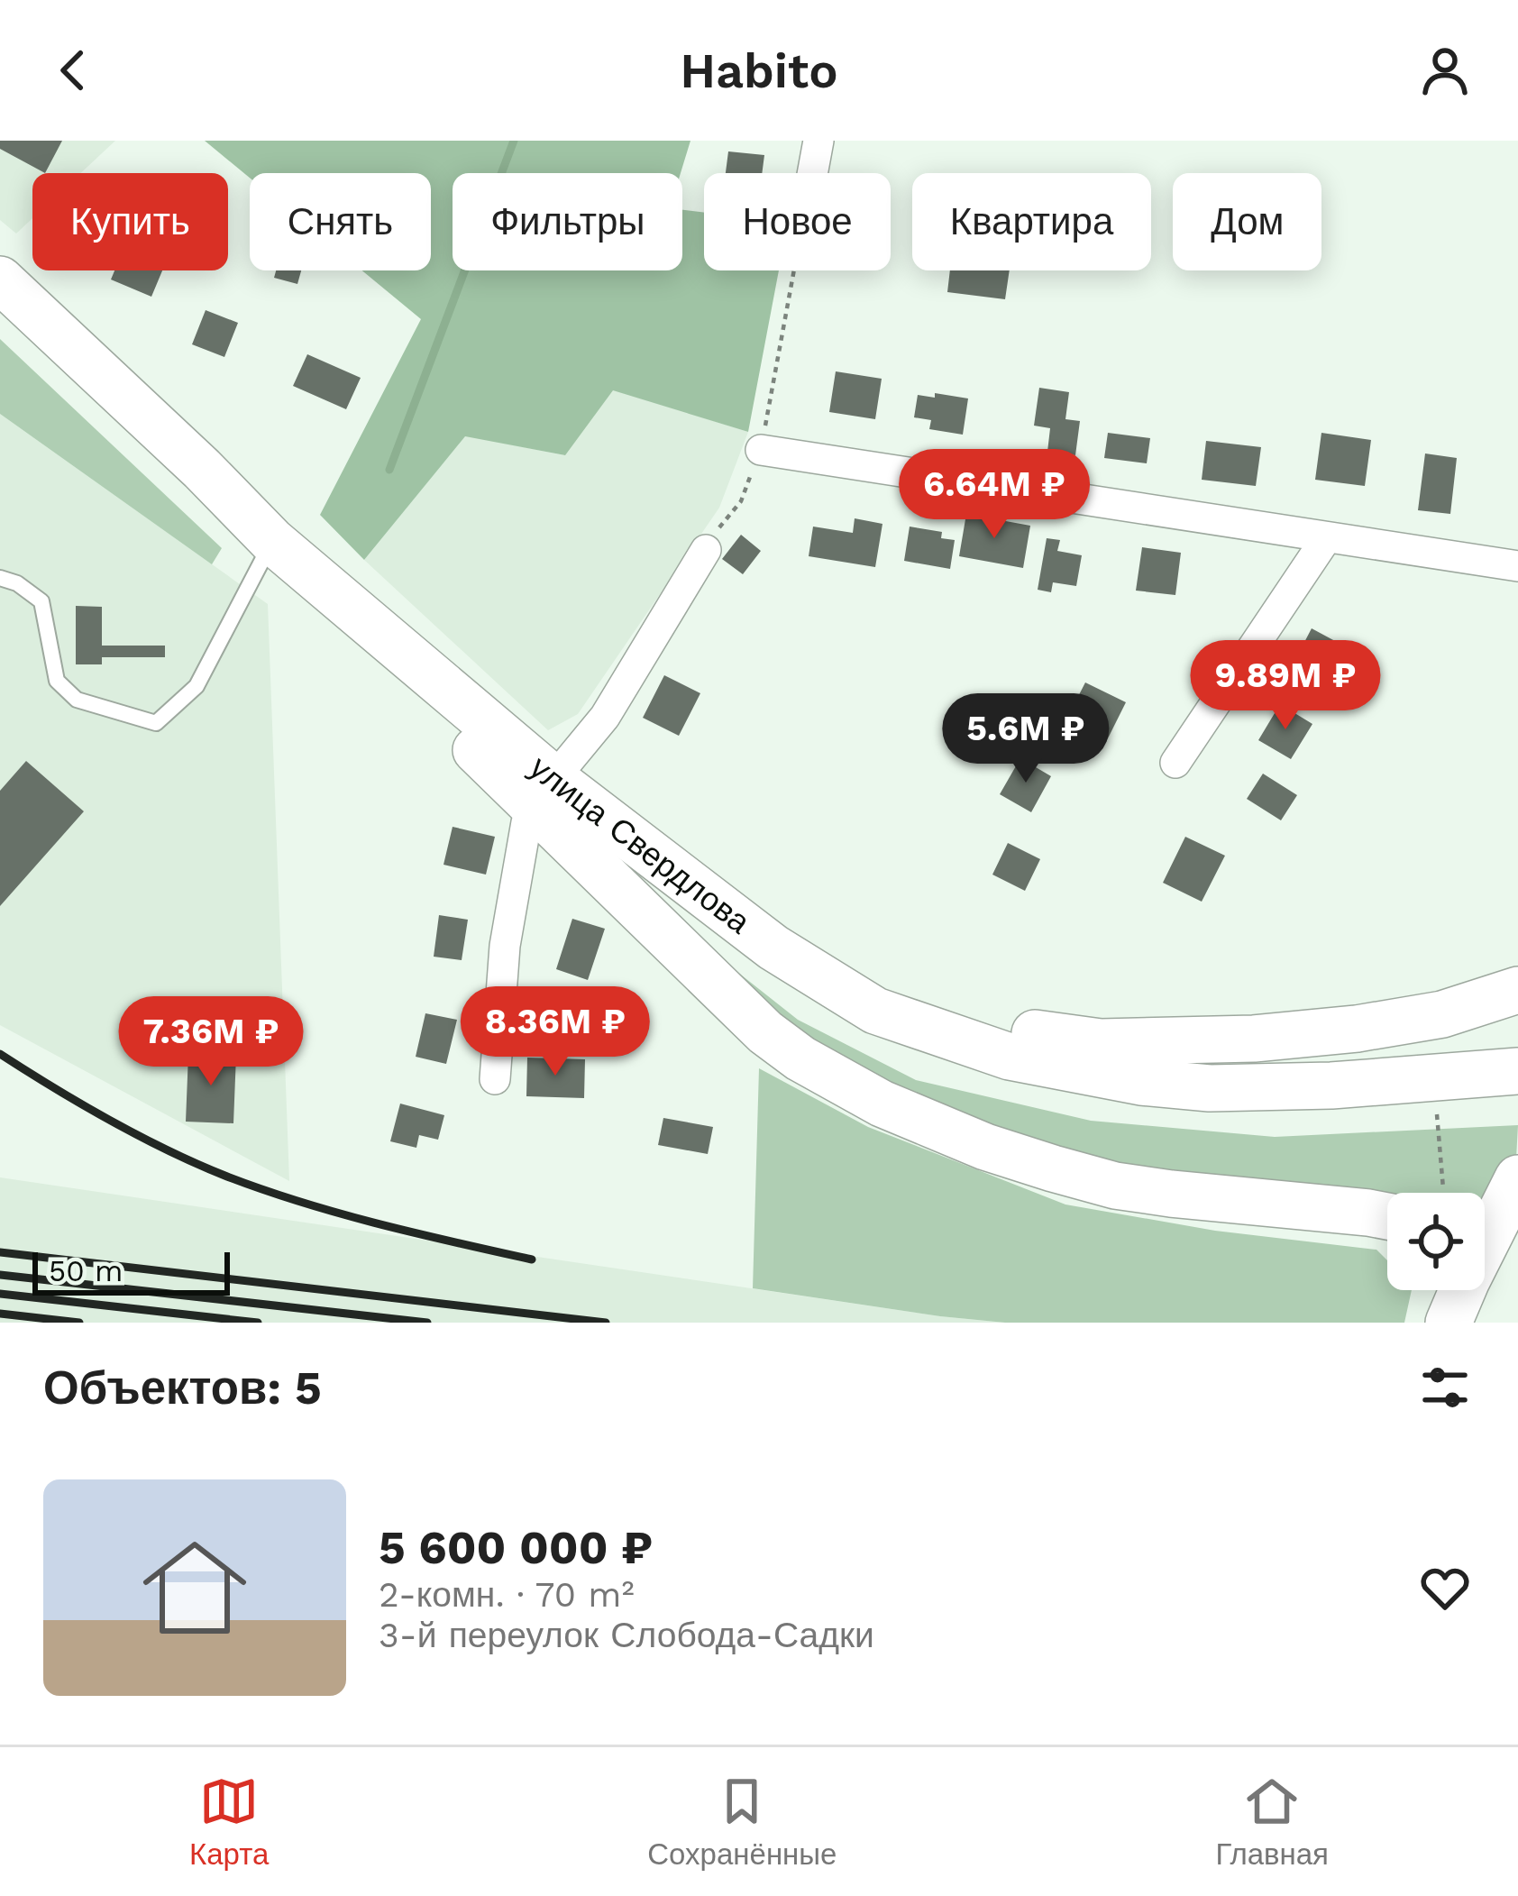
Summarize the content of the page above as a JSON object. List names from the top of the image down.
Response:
{
  "streets": {
    "main road": ["улица Свердлова"]
  },
  "scale_bar": "50 m",
  "page": {
    "header": "Habito",
    "chip": [
      "Купить",
      "Снять",
      "Фильтры",
      "Новое",
      "Квартира",
      "Дом"
    ],
    "price": [
      "6.64M ₽",
      "9.89M ₽",
      "5.6M ₽",
      "8.36M ₽",
      "7.36M ₽"
    ],
    "scale": "50 m",
    "heading": "Объектов: 5",
    "list": [
      {
        "name": "5 600 000 ₽",
        "note": "2-комн. · 70 m² · 3-й переулок Слобода-Садки"
      }
    ],
    "tabs": ["Карта", "Сохранённые", "Главная"]
  }
}
